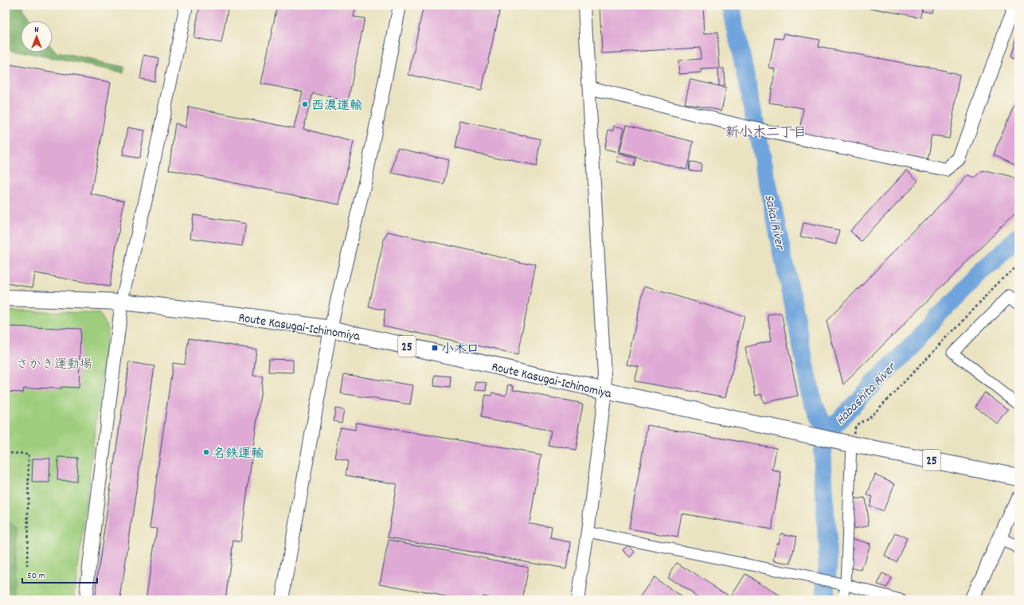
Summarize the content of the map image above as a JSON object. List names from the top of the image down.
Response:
{
  "streets": {
    "main road": ["Route Kasugai-Ichinomiya", "25"]
  },
  "districts": ["新小木二丁目"],
  "water": ["Sakai River", "Habashita River"],
  "parks": ["さかき運動場"],
  "places": {
    "other": ["西濃運輸", "名鉄運輸"],
    "transit": ["小木口"]
  },
  "scale_bar": "50 m",
  "north": "top"
}
